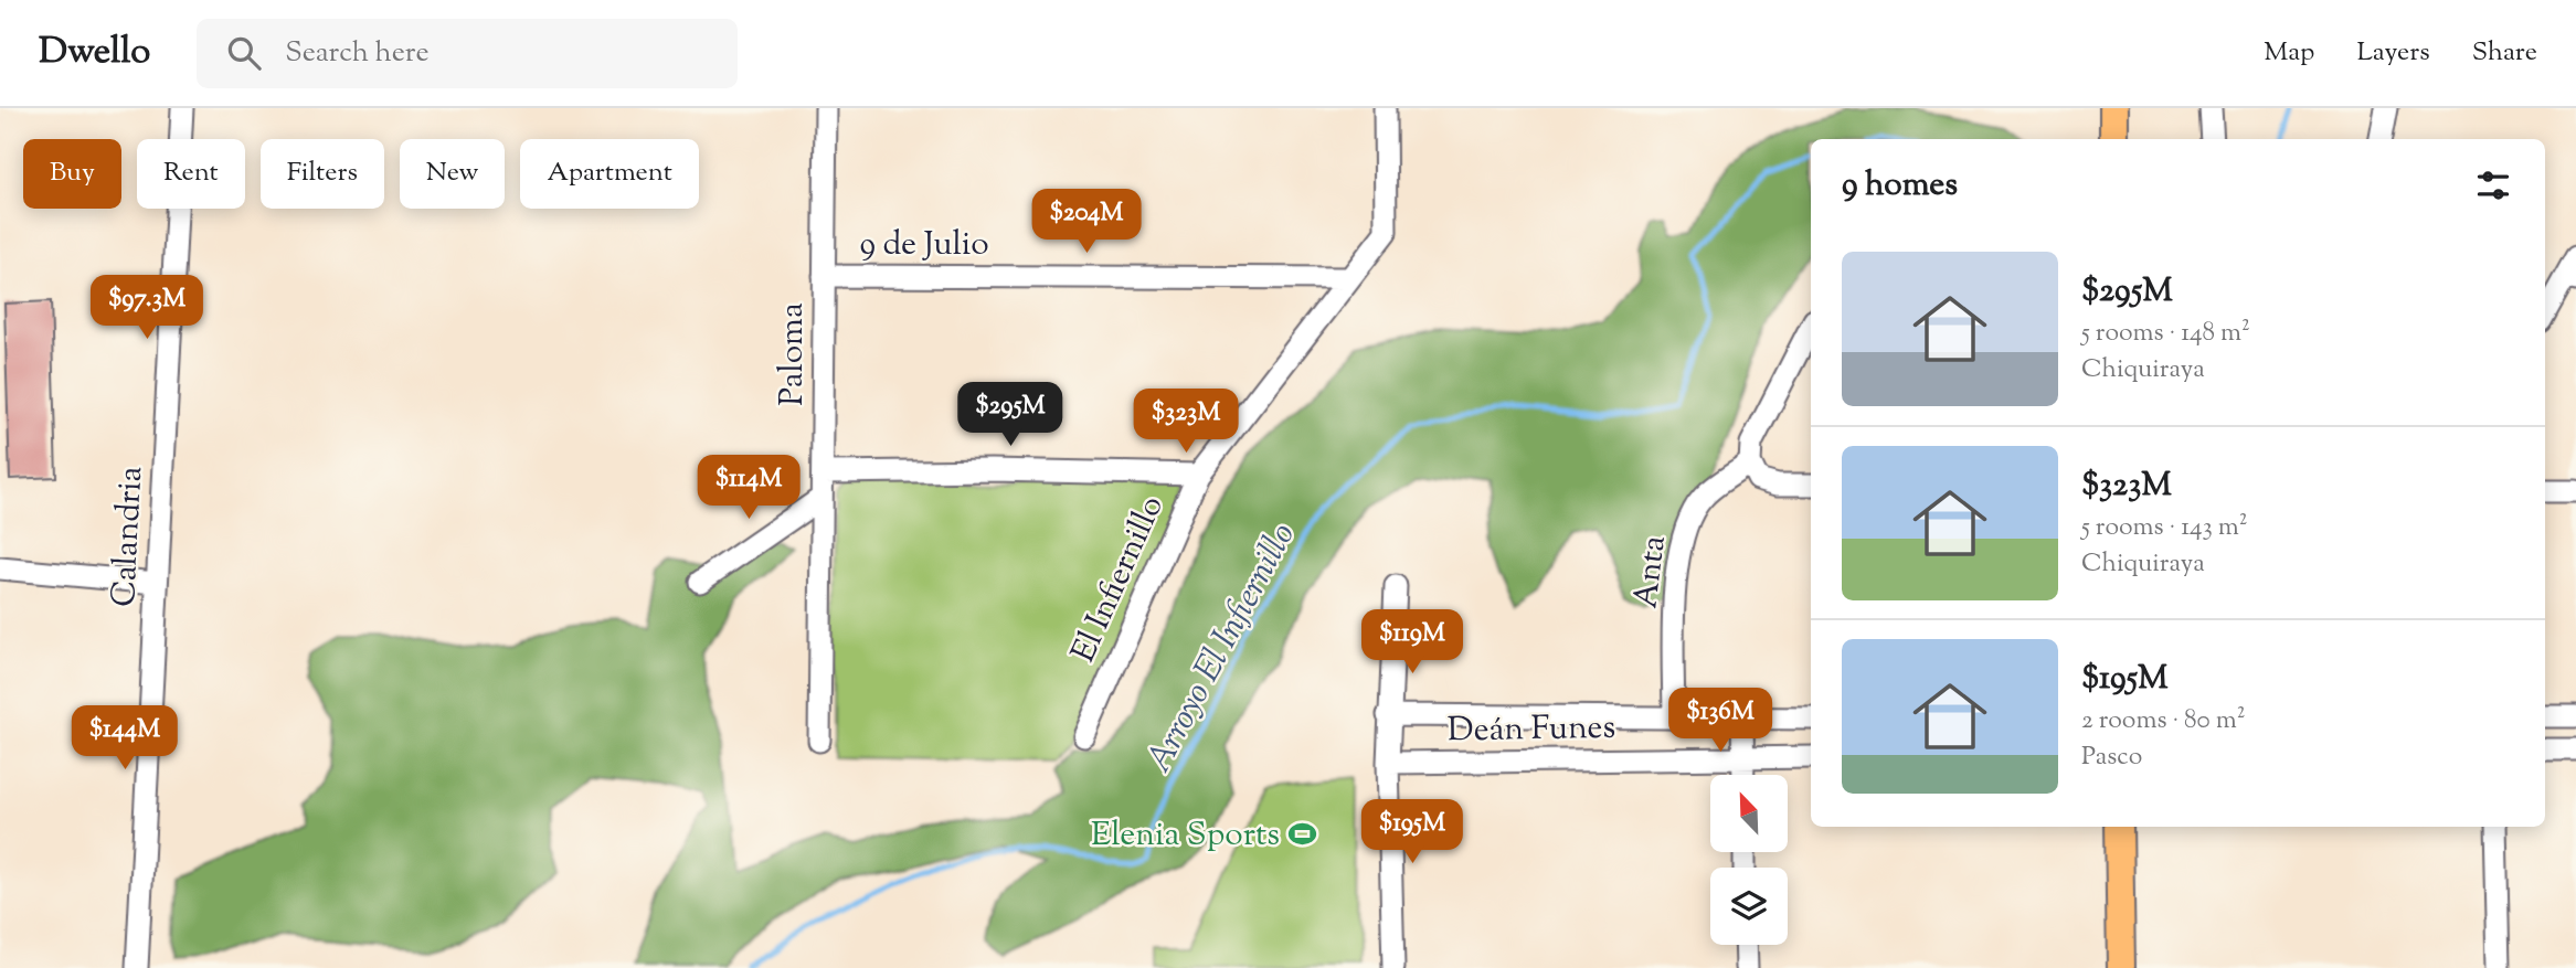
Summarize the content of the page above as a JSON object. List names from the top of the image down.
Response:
{
  "streets": {
    "street": [
      "9 de Julio",
      "Paloma",
      "Calandria",
      "Anta",
      "El Infiernillo",
      "Deán Funes"
    ]
  },
  "crossings": [
    ["9 de Julio", "Paloma"],
    ["9 de Julio", "El Infiernillo"],
    ["Anta", "Deán Funes"]
  ],
  "water": ["Arroyo El Infiernillo"],
  "places": {
    "sports": ["Elenia Sports"]
  },
  "north": "top left",
  "page": {
    "header": "Dwello",
    "search": "Search here",
    "nav": ["Map", "Layers", "Share"],
    "chip": [
      "Buy",
      "Rent",
      "Filters",
      "New",
      "Apartment"
    ],
    "heading": "9 homes",
    "price": [
      "$204M",
      "$97.3M",
      "$295M",
      "$323M",
      "$114M",
      "$119M",
      "$136M",
      "$144M",
      "$195M"
    ],
    "list": [
      {
        "name": "$295M",
        "note": "5 rooms · 148 m² · Chiquiraya"
      },
      {
        "name": "$323M",
        "note": "5 rooms · 143 m² · Chiquiraya"
      },
      {
        "name": "$195M",
        "note": "2 rooms · 80 m² · Pasco"
      }
    ]
  }
}
